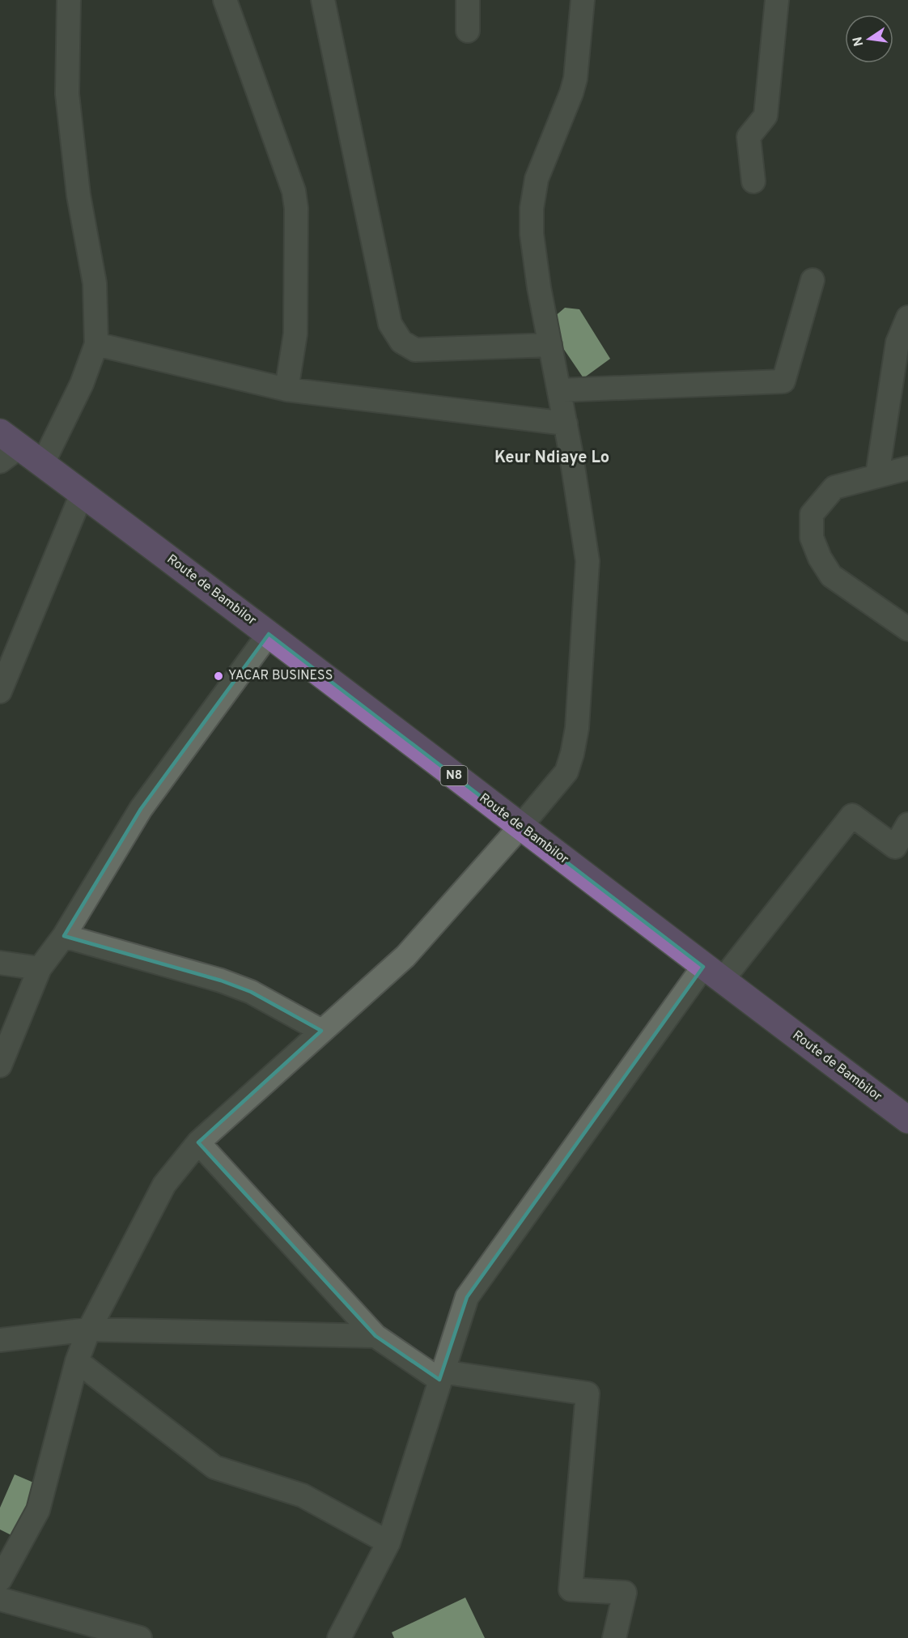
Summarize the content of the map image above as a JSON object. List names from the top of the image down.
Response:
{
  "streets": {
    "main road": ["Route de Bambilor", "N8"]
  },
  "districts": ["Keur Ndiaye Lo"],
  "places": ["YACAR BUSINESS"],
  "north": "left"
}
